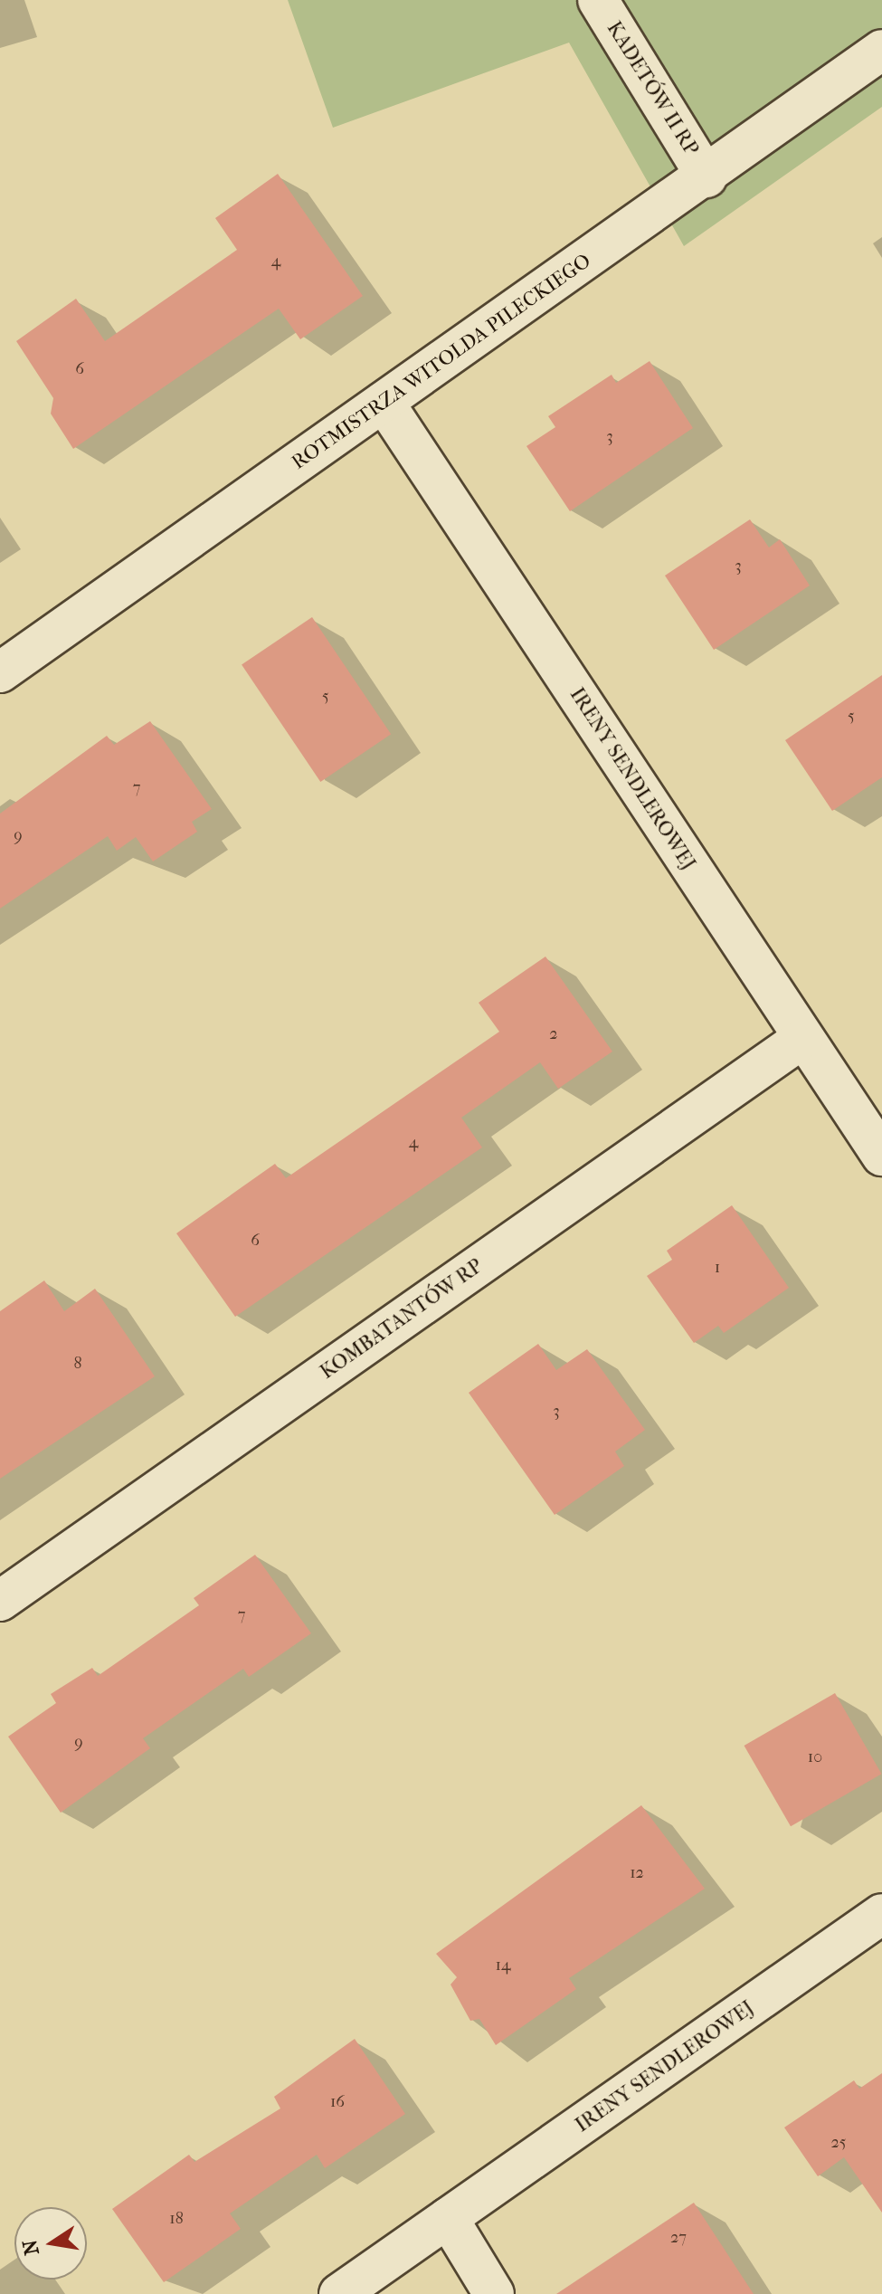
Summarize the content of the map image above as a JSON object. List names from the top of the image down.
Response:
{
  "streets": {
    "street": [
      "KADETÓW II RP",
      "ROTMISTRZA WITOLDA PILECKIEGO",
      "IRENY SENDLEROWEJ",
      "KOMBATANTÓW RP"
    ]
  },
  "crossings": [
    ["KADETÓW II RP", "ROTMISTRZA WITOLDA PILECKIEGO"],
    ["ROTMISTRZA WITOLDA PILECKIEGO", "IRENY SENDLEROWEJ"],
    ["IRENY SENDLEROWEJ", "KOMBATANTÓW RP"]
  ],
  "house_numbers": [
    "4",
    "6",
    "3",
    "3",
    "5",
    "5",
    "7",
    "9",
    "2",
    "4",
    "6",
    "1",
    "8",
    "3",
    "7",
    "9",
    "10",
    "12",
    "14",
    "16",
    "25",
    "18",
    "27"
  ],
  "north": "left"
}
